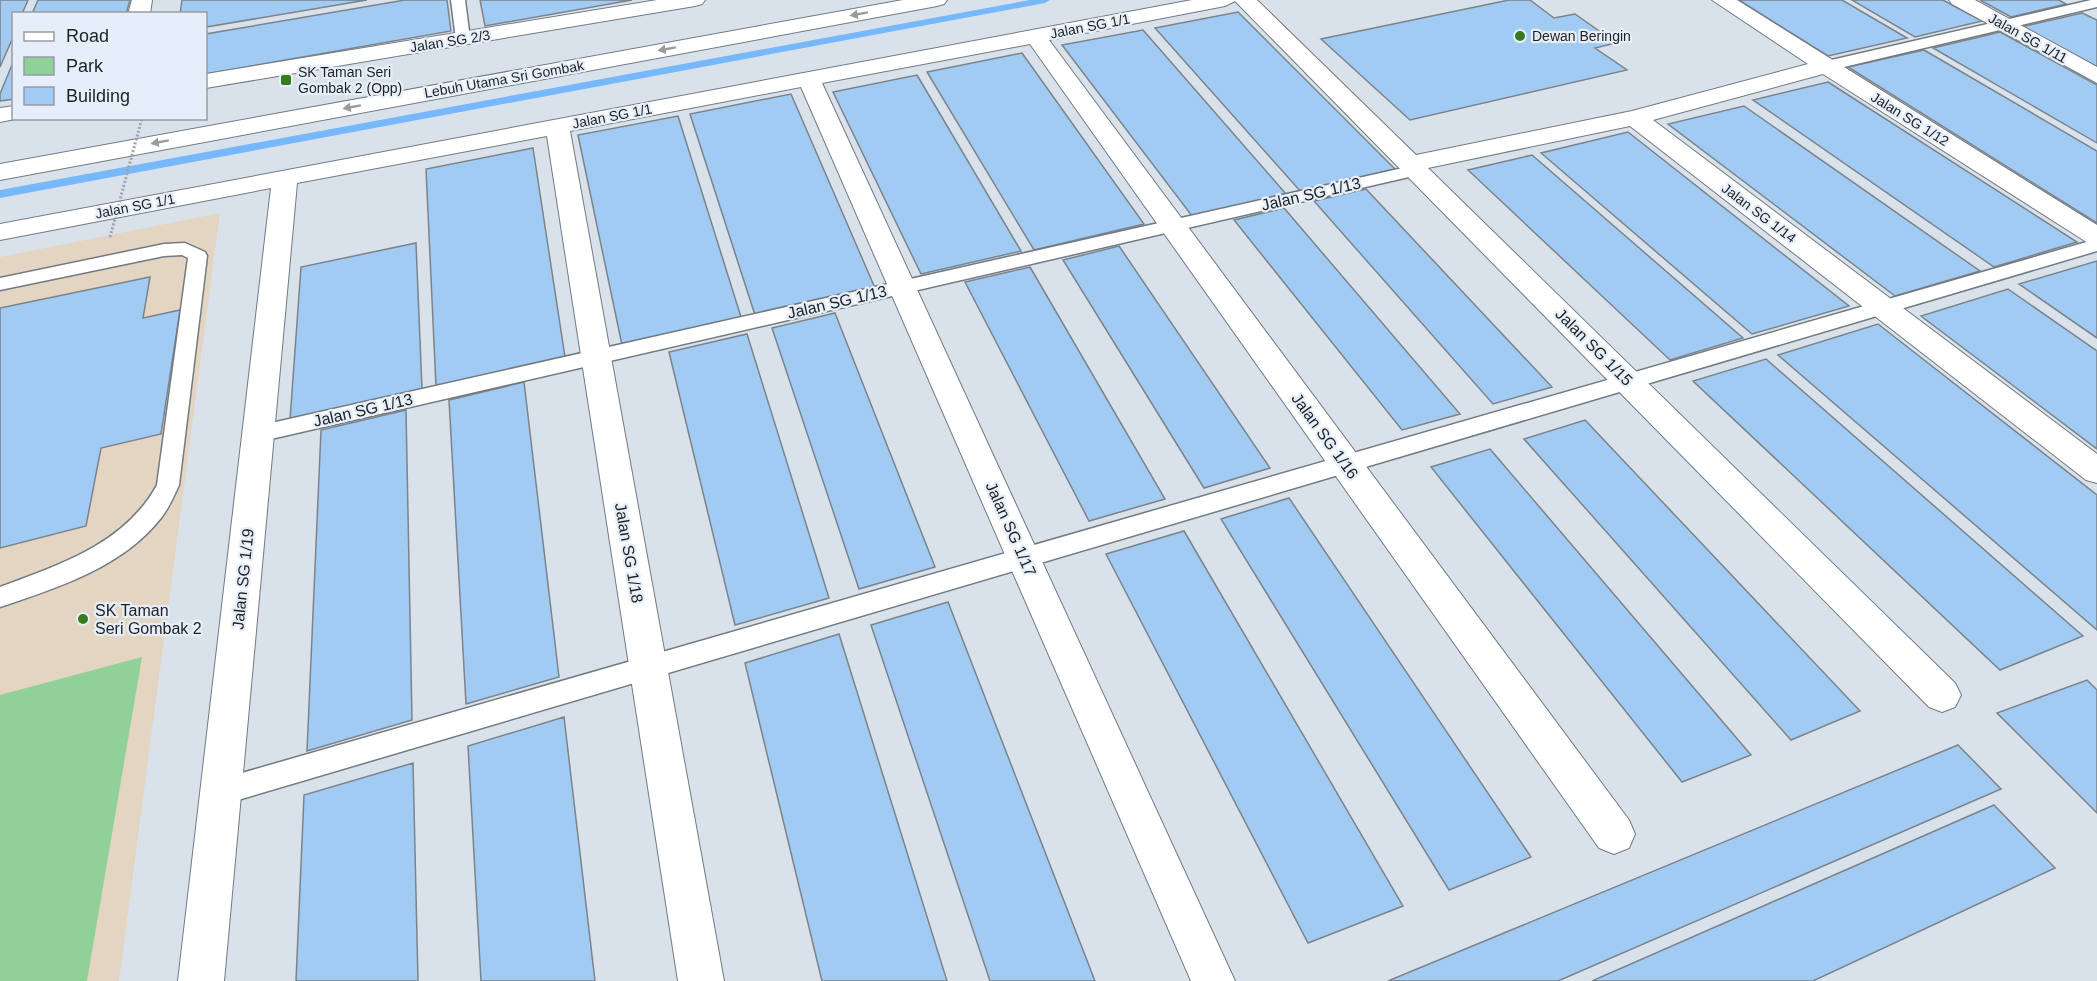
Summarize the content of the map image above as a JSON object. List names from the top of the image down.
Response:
{
  "streets": {
    "street": [
      "Jalan SG 1/1",
      "Jalan SG 1/11",
      "Jalan SG 2/3",
      "Lebuh Utama Sri Gombak",
      "Jalan SG 1/12",
      "Jalan SG 1/13",
      "Jalan SG 1/14",
      "Jalan SG 1/15",
      "Jalan SG 1/16",
      "Jalan SG 1/17",
      "Jalan SG 1/18",
      "Jalan SG 1/19"
    ]
  },
  "crossings": [
    ["Jalan SG 1/1", "Jalan SG 1/16"],
    ["Jalan SG 1/1", "Jalan SG 1/17"],
    ["Jalan SG 1/1", "Jalan SG 1/18"],
    ["Jalan SG 1/1", "Jalan SG 1/19"],
    ["Jalan SG 1/12", "Jalan SG 1/13"],
    ["Jalan SG 1/13", "Jalan SG 1/14"],
    ["Jalan SG 1/13", "Jalan SG 1/15"],
    ["Jalan SG 1/13", "Jalan SG 1/16"],
    ["Jalan SG 1/13", "Jalan SG 1/17"],
    ["Jalan SG 1/13", "Jalan SG 1/18"],
    ["Jalan SG 1/13", "Jalan SG 1/19"]
  ],
  "places": {
    "other": ["Dewan Beringin", "SK Taman Seri Gombak 2"],
    "transit": ["SK Taman Seri Gombak 2 (Opp)"]
  },
  "legend": ["Road", "Park", "Building"]
}
